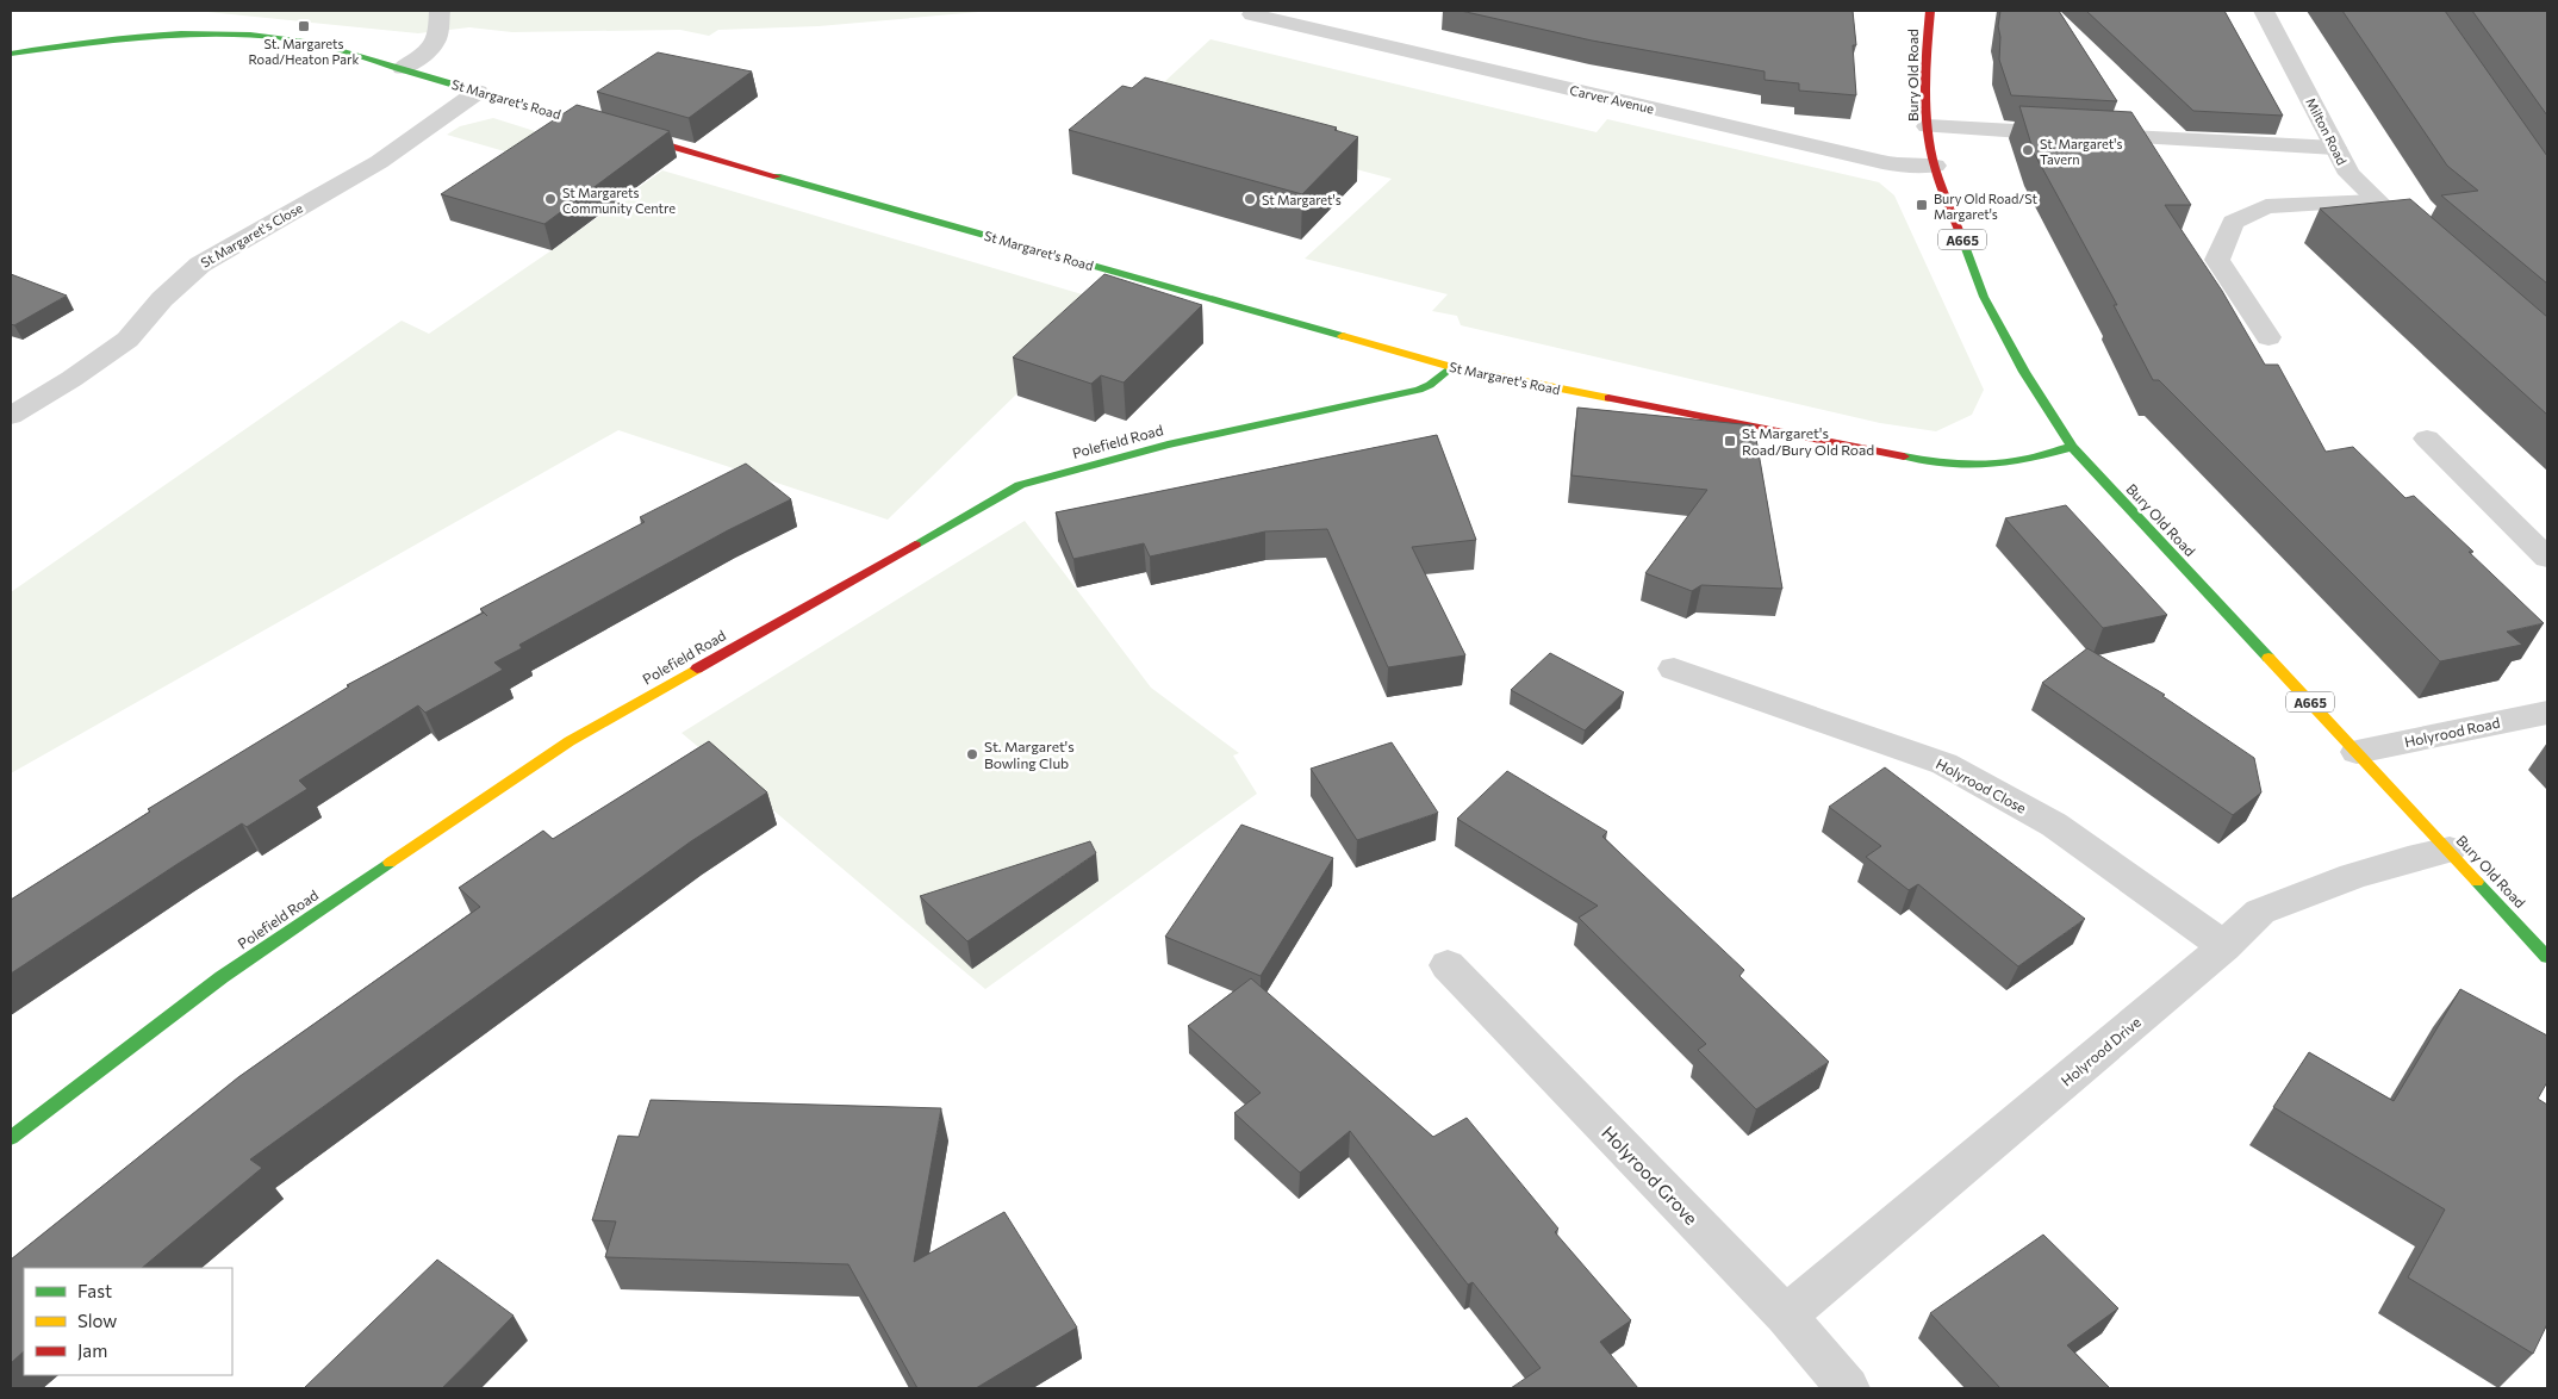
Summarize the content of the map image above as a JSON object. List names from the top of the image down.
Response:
{
  "streets": {
    "street": [
      "Bury Old Road",
      "St Margaret's Road",
      "Carver Avenue",
      "Milton Road",
      "St Margaret's Close",
      "A665",
      "Polefield Road",
      "Holyrood Road",
      "Holyrood Close",
      "Holyrood Drive",
      "Holyrood Grove"
    ]
  },
  "crossings": [
    ["Bury Old Road", "St Margaret's Road"],
    ["Bury Old Road", "Carver Avenue"],
    ["Bury Old Road", "Holyrood Road"],
    ["Bury Old Road", "Holyrood Drive"],
    ["St Margaret's Road", "St Margaret's Close"],
    ["St Margaret's Road", "Polefield Road"],
    ["Holyrood Close", "Holyrood Drive"],
    ["Holyrood Drive", "Holyrood Grove"]
  ],
  "places": {
    "transit": ["St. Margarets Road/Heaton Park", "Bury Old Road/St Margaret's", "St Margaret's Road/Bury Old Road"],
    "other": [
      "St. Margaret's Tavern",
      "St Margarets Community Centre",
      "St Margaret's",
      "St. Margaret's Bowling Club"
    ]
  },
  "legend": ["Fast", "Slow", "Jam"]
}
